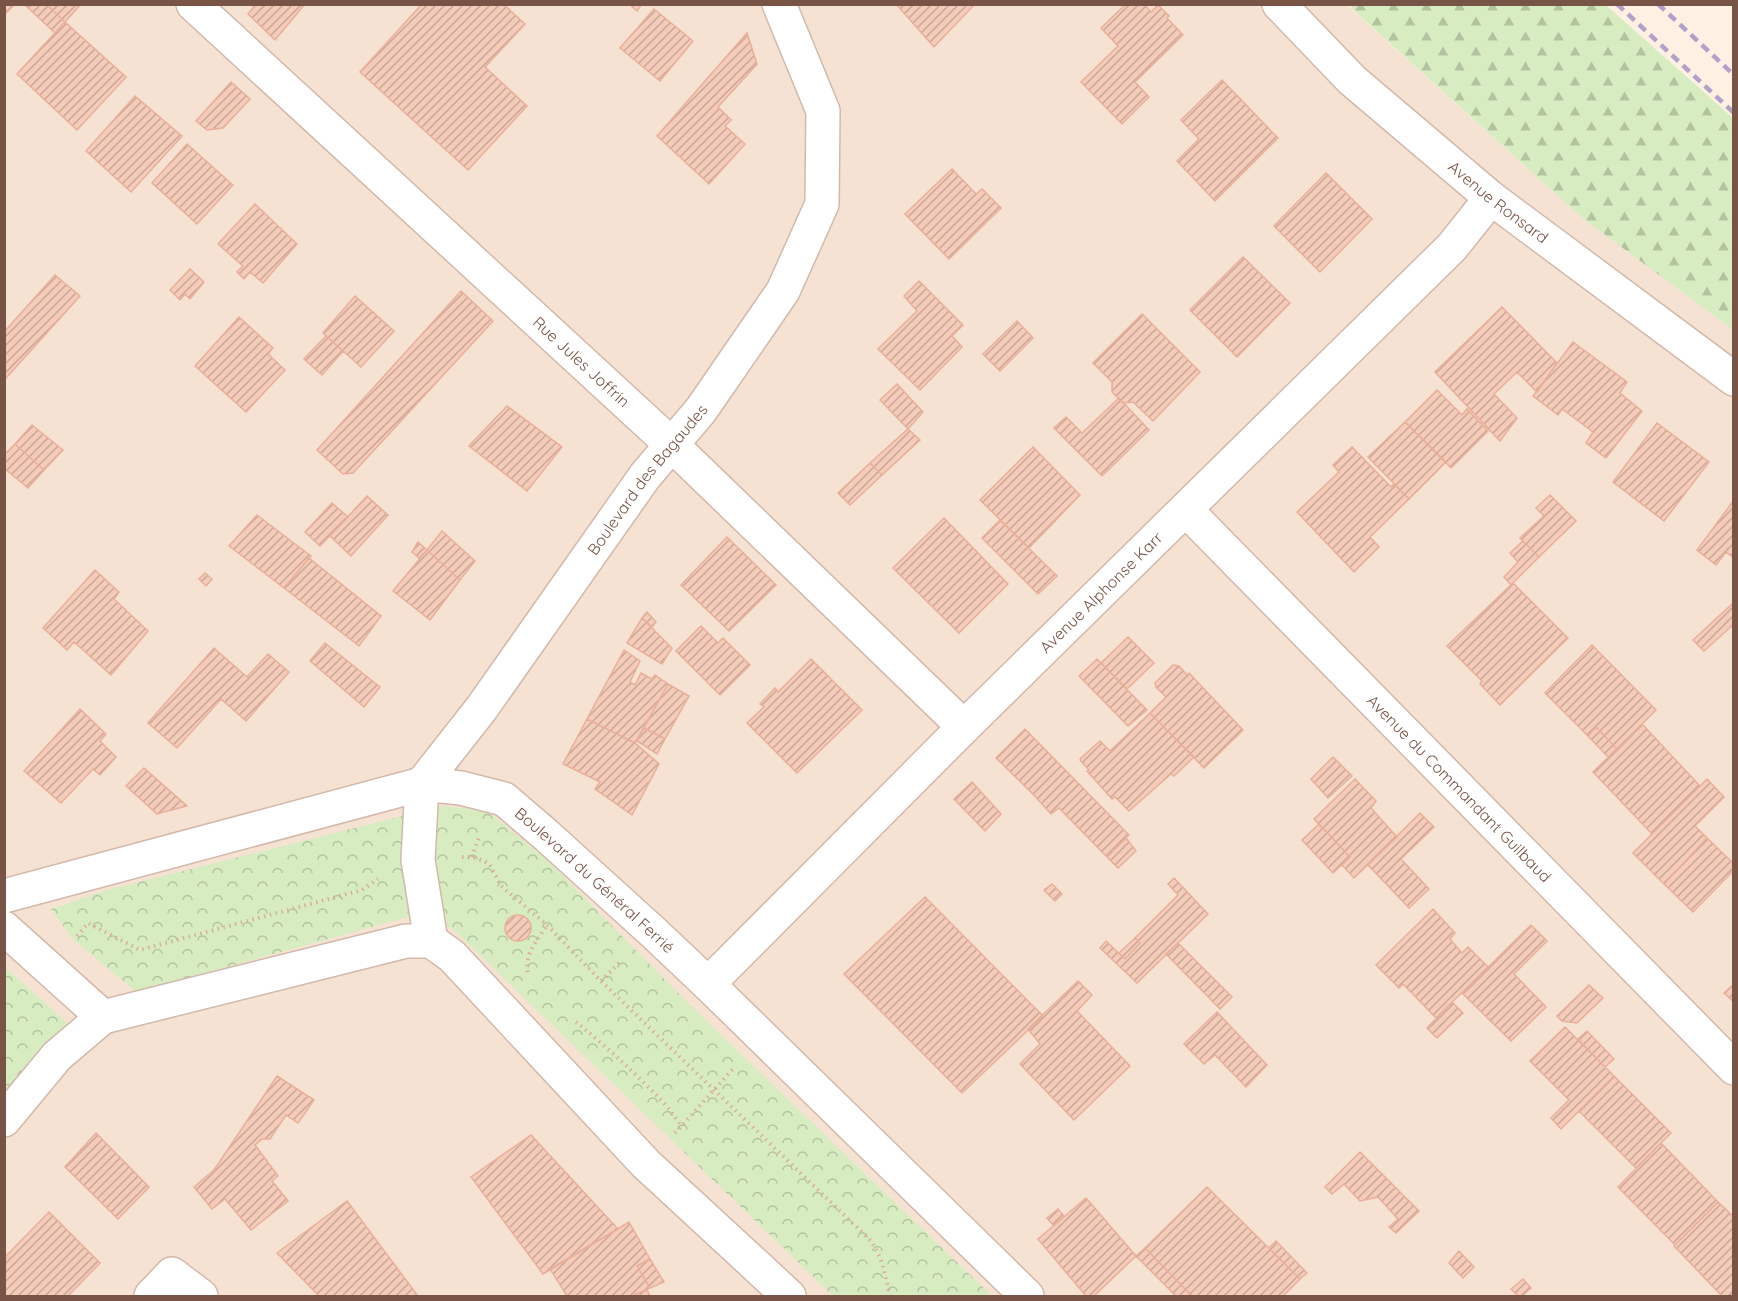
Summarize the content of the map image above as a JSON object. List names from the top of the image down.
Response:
{
  "streets": {
    "street": [
      "Avenue Ronsard",
      "Rue Jules Joffrin",
      "Boulevard des Bagaudes",
      "Avenue Alphonse Karr",
      "Avenue du Commandant Guilbaud",
      "Boulevard du Général Ferrié"
    ]
  },
  "crossings": [
    ["Avenue Ronsard", "Avenue Alphonse Karr"],
    ["Rue Jules Joffrin", "Boulevard des Bagaudes"],
    ["Rue Jules Joffrin", "Avenue Alphonse Karr"],
    ["Boulevard des Bagaudes", "Boulevard du Général Ferrié"],
    ["Avenue Alphonse Karr", "Avenue du Commandant Guilbaud"],
    ["Avenue Alphonse Karr", "Boulevard du Général Ferrié"]
  ]
}
